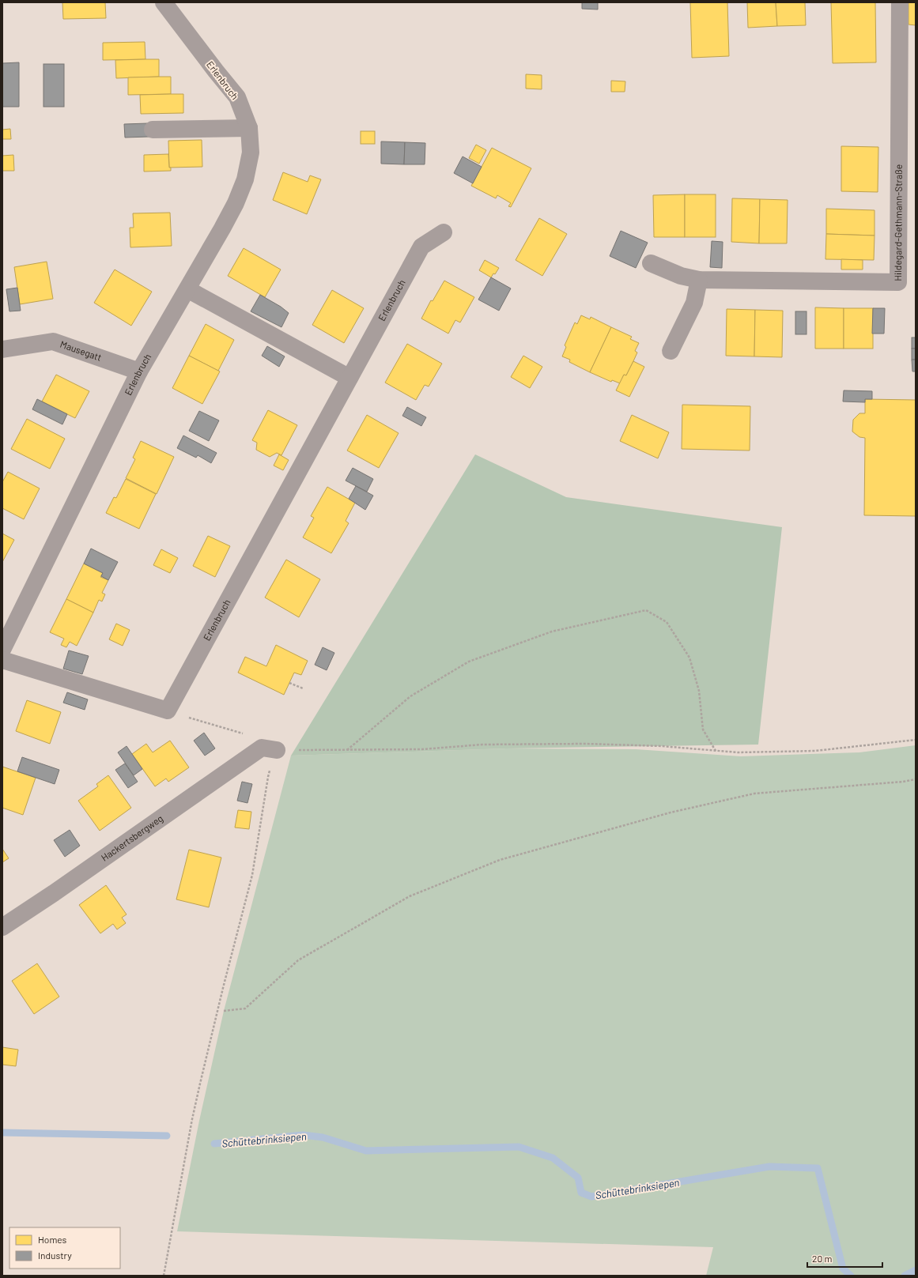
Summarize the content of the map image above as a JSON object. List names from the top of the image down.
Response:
{
  "streets": {
    "street": [
      "Erlenbruch",
      "Hildegard-Gethmann-Straße",
      "Mausegatt",
      "Hackertsbergweg"
    ]
  },
  "crossings": [
    ["Erlenbruch", "Mausegatt"]
  ],
  "water": ["Schüttebrinksiepen"],
  "legend": ["Homes", "Industry"],
  "scale_bar": "20 m"
}
